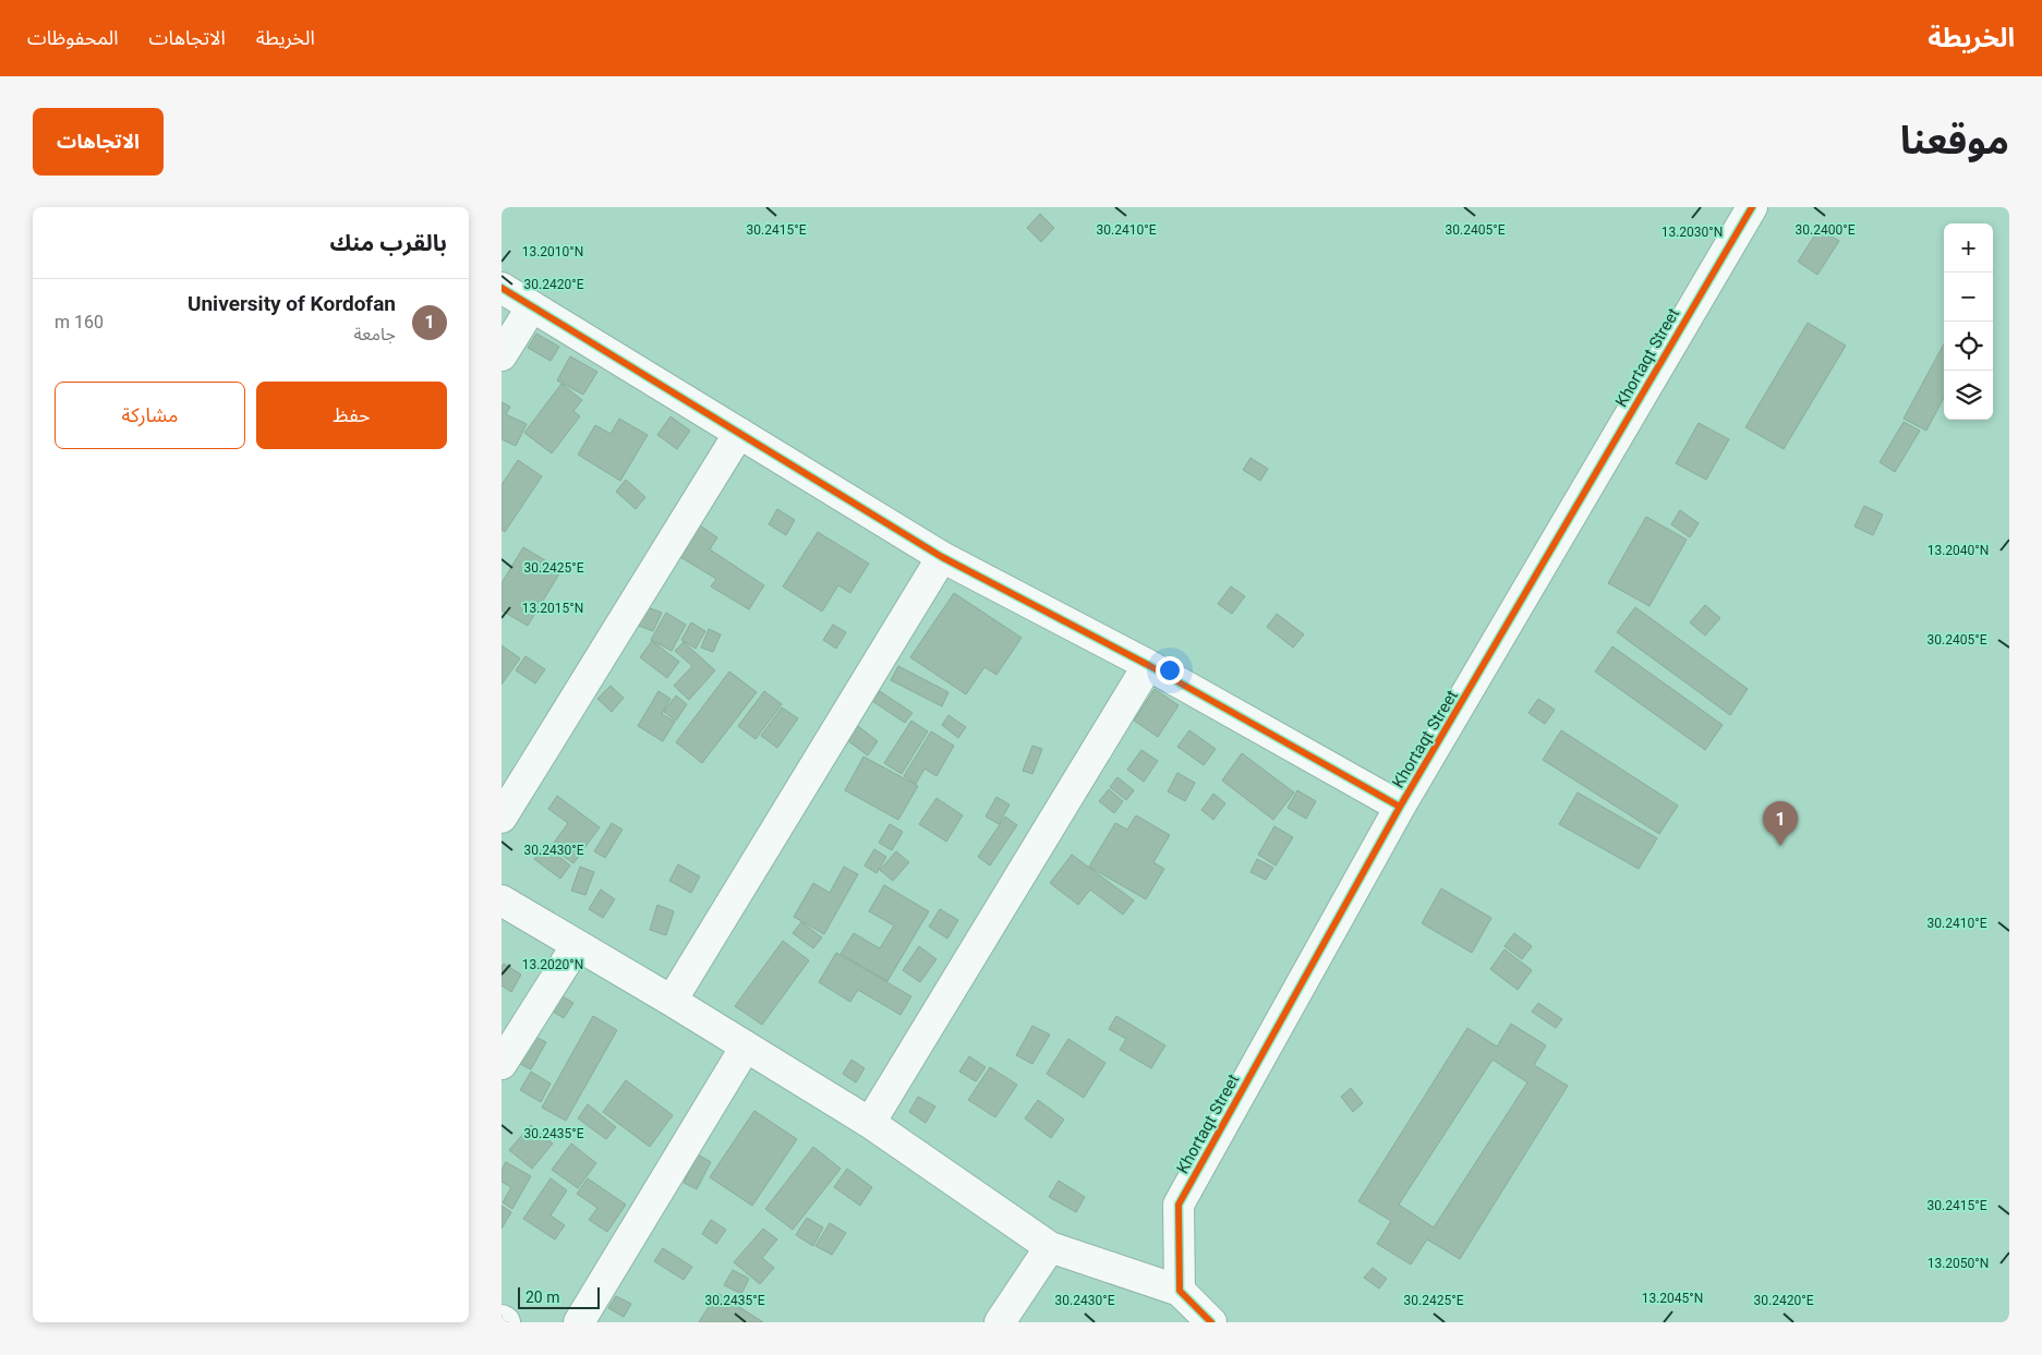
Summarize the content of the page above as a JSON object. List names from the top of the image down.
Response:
{
  "streets": {
    "street": ["Khortaqt Street"]
  },
  "scale_bar": "20 m",
  "page": {
    "header": "الخريطة",
    "nav": ["الخريطة", "الاتجاهات", "المحفوظات"],
    "title": "موقعنا",
    "buttons": [
      "الاتجاهات",
      ["حفظ", "مشاركة"]
    ],
    "heading": "بالقرب منك",
    "map_buttons": ["+", "−"],
    "list": [
      {
        "mark": "1",
        "name": "University of Kordofan",
        "note": "جامعة",
        "value": "160 m"
      }
    ],
    "pins": "1",
    "scale": "20 m"
  },
  "coordinates": [
    "30.2415°E",
    "30.2410°E",
    "30.2405°E",
    "30.2400°E",
    "13.2030°N",
    "13.2010°N",
    "30.2420°E",
    "13.2040°N",
    "30.2425°E",
    "13.2015°N",
    "30.2430°E",
    "13.2020°N",
    "30.2435°E",
    "13.2050°N",
    "13.2045°N"
  ]
}
